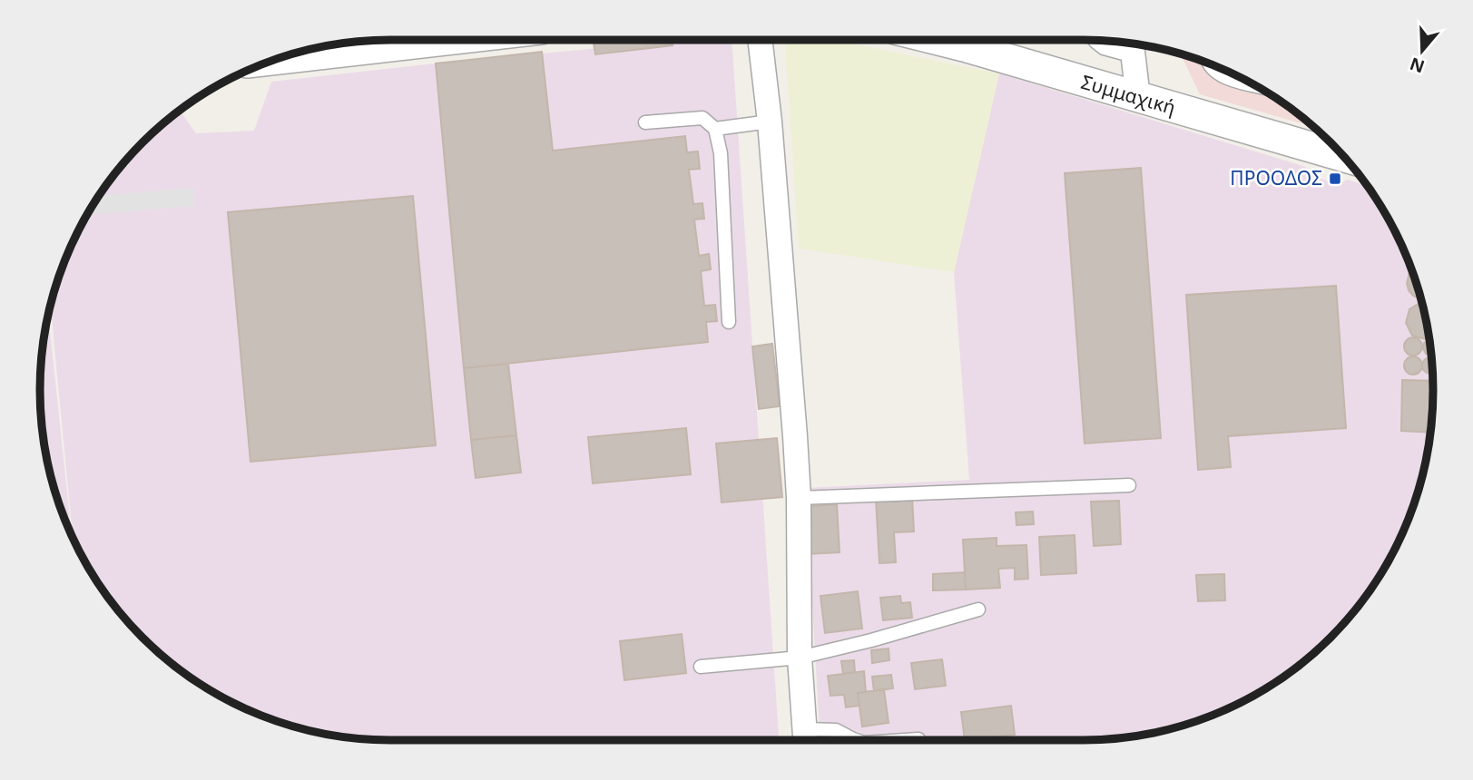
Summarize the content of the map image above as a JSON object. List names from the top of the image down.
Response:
{
  "streets": {
    "street": ["Συμμαχική"]
  },
  "places": {
    "transit": ["ΠΡΟΟΔΟΣ"]
  },
  "north": "bottom"
}
